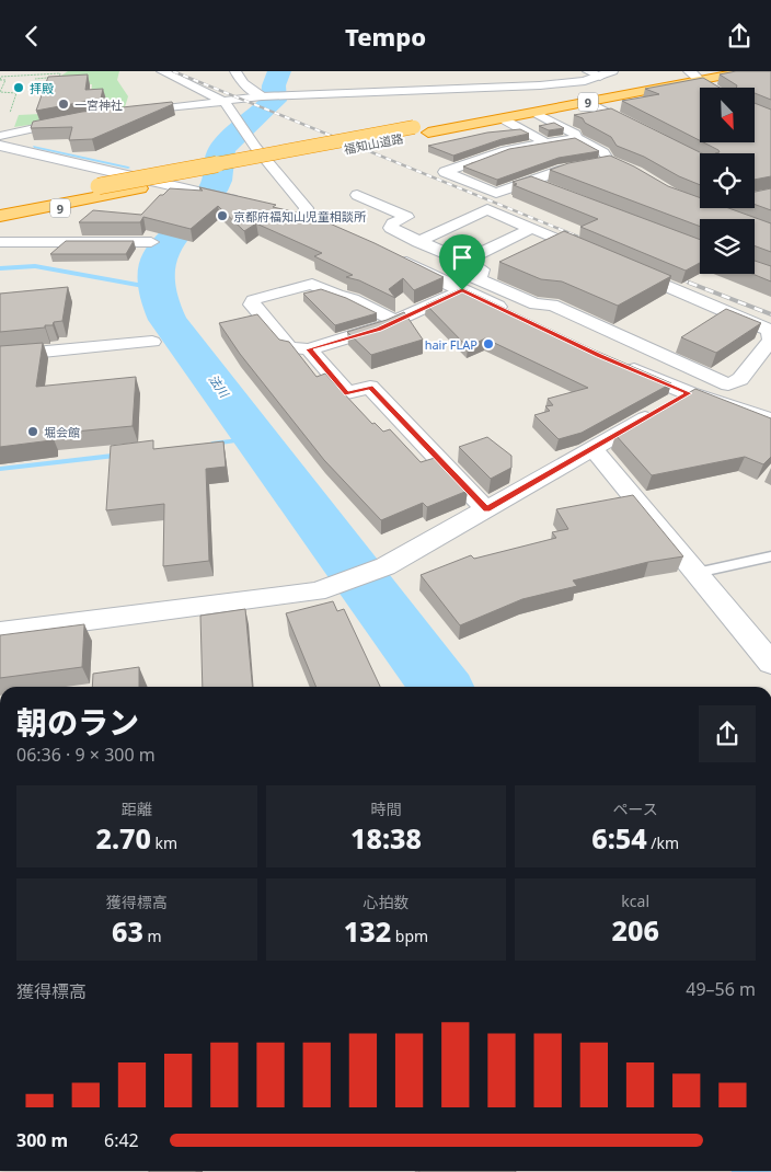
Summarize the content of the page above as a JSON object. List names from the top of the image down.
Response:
{
  "streets": {
    "highway": ["9", "福知山道路"]
  },
  "crossings": [
    ["9", "福知山道路"]
  ],
  "water": ["法川"],
  "places": [
    "拝殿",
    "一宮神社",
    "京都府福知山児童相談所",
    "hair FLAP",
    "堀会館"
  ],
  "north": "bottom right",
  "page": {
    "header": "Tempo",
    "heading": ["朝のラン", "06:36 · 9 × 300 m"],
    "stats": [
      ["距離", "2.70 km"],
      ["時間", "18:38"],
      ["ペース", "6:54 /km"],
      ["獲得標高", "63 m"],
      ["心拍数", "132 bpm"],
      ["kcal", "206"]
    ],
    "chart": ["獲得標高", "49–56 m"],
    "list": [
      {
        "name": "300 m",
        "note": "6:42"
      }
    ]
  }
}
